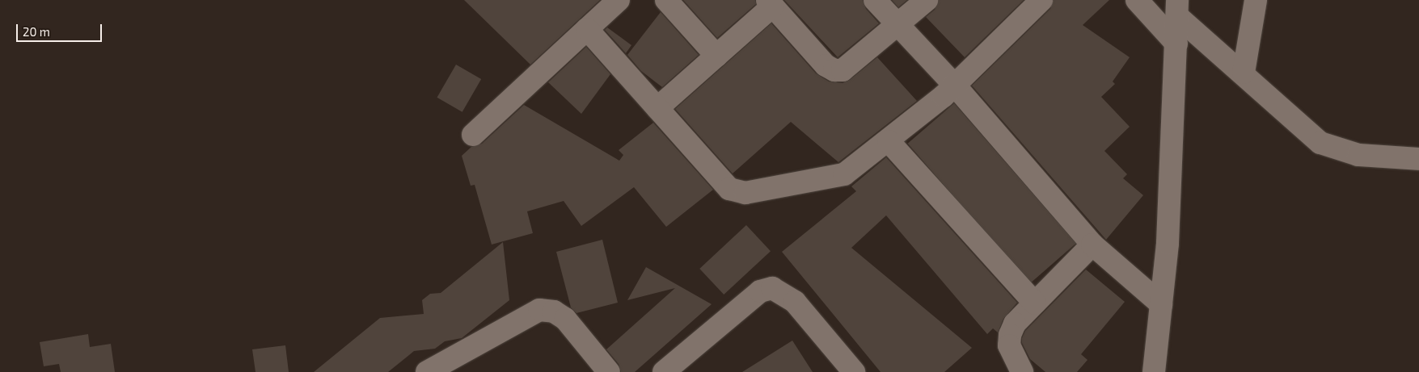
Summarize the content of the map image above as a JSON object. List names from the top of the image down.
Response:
{
  "scale_bar": "20 m"
}
